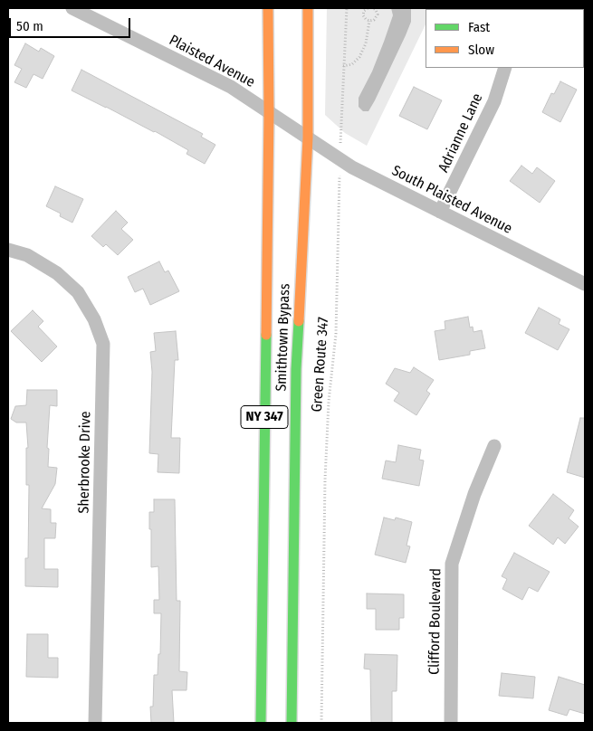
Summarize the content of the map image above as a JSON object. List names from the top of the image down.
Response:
{
  "streets": {
    "highway": ["Smithtown Bypass", "NY 347"],
    "street": [
      "Plaisted Avenue",
      "Adrianne Lane",
      "South Plaisted Avenue",
      "Sherbrooke Drive",
      "Clifford Boulevard"
    ],
    "path": ["Green Route 347"]
  },
  "crossings": [
    ["Plaisted Avenue", "South Plaisted Avenue"],
    ["Plaisted Avenue", "Smithtown Bypass"],
    ["Adrianne Lane", "South Plaisted Avenue"],
    ["South Plaisted Avenue", "Smithtown Bypass"],
    ["South Plaisted Avenue", "Green Route 347"]
  ],
  "legend": ["Fast", "Slow"],
  "scale_bar": "50 m"
}
